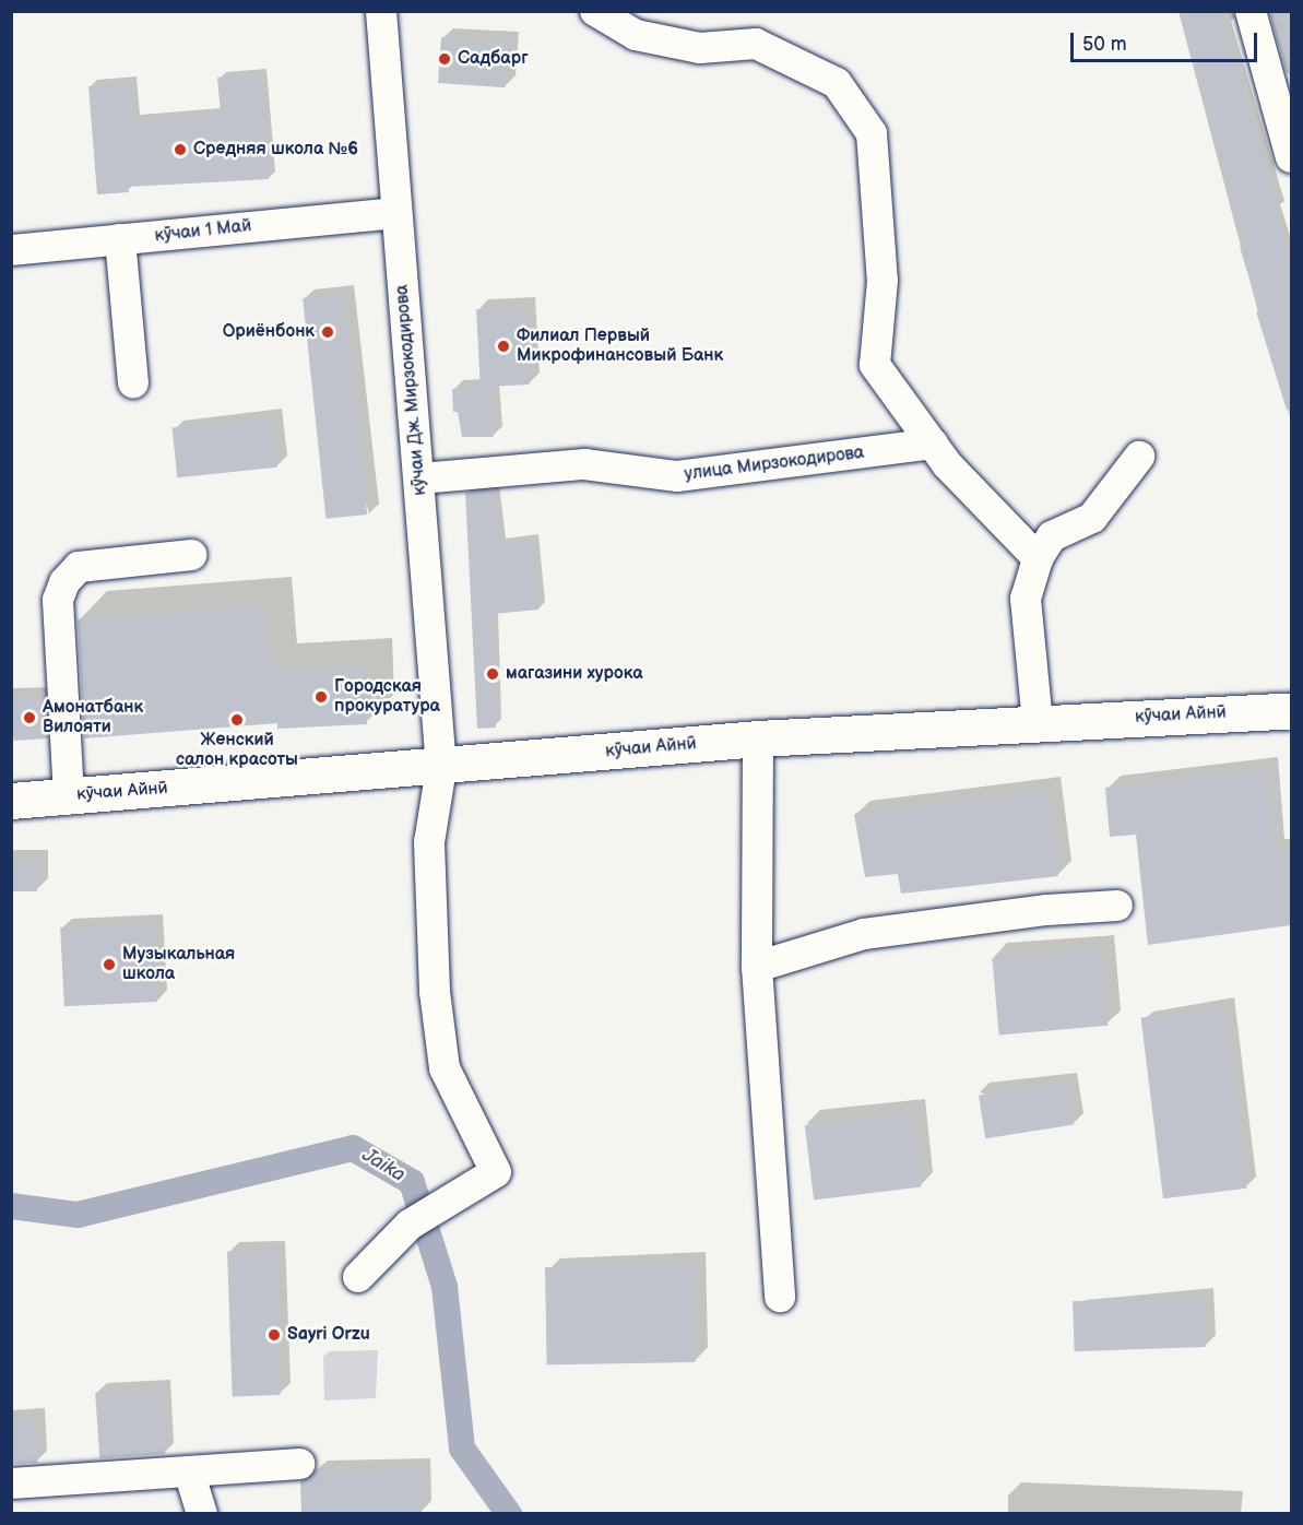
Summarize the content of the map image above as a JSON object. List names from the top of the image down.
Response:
{
  "streets": {
    "main road": ["кӯчаи Айнӣ"],
    "street": ["кӯчаи 1 Май", "кӯчаи Дж. Мирзокодирова", "улица Мирзокодирова"]
  },
  "crossings": [
    ["кӯчаи 1 Май", "кӯчаи Дж. Мирзокодирова"],
    ["кӯчаи Дж. Мирзокодирова", "улица Мирзокодирова"],
    ["кӯчаи Дж. Мирзокодирова", "кӯчаи Айнӣ"]
  ],
  "water": ["Jaika"],
  "places": [
    "Садбарг",
    "Средняя школа №6",
    "Ориёнбонк",
    "Филиал Первый Микрофинансовый Банк",
    "магазини хурока",
    "Городская прокуратура",
    "Амонатбанк Вилояти",
    "Женский салон красоты",
    "Музыкальная школа",
    "Sayri Orzu"
  ],
  "scale_bar": "50 m"
}
